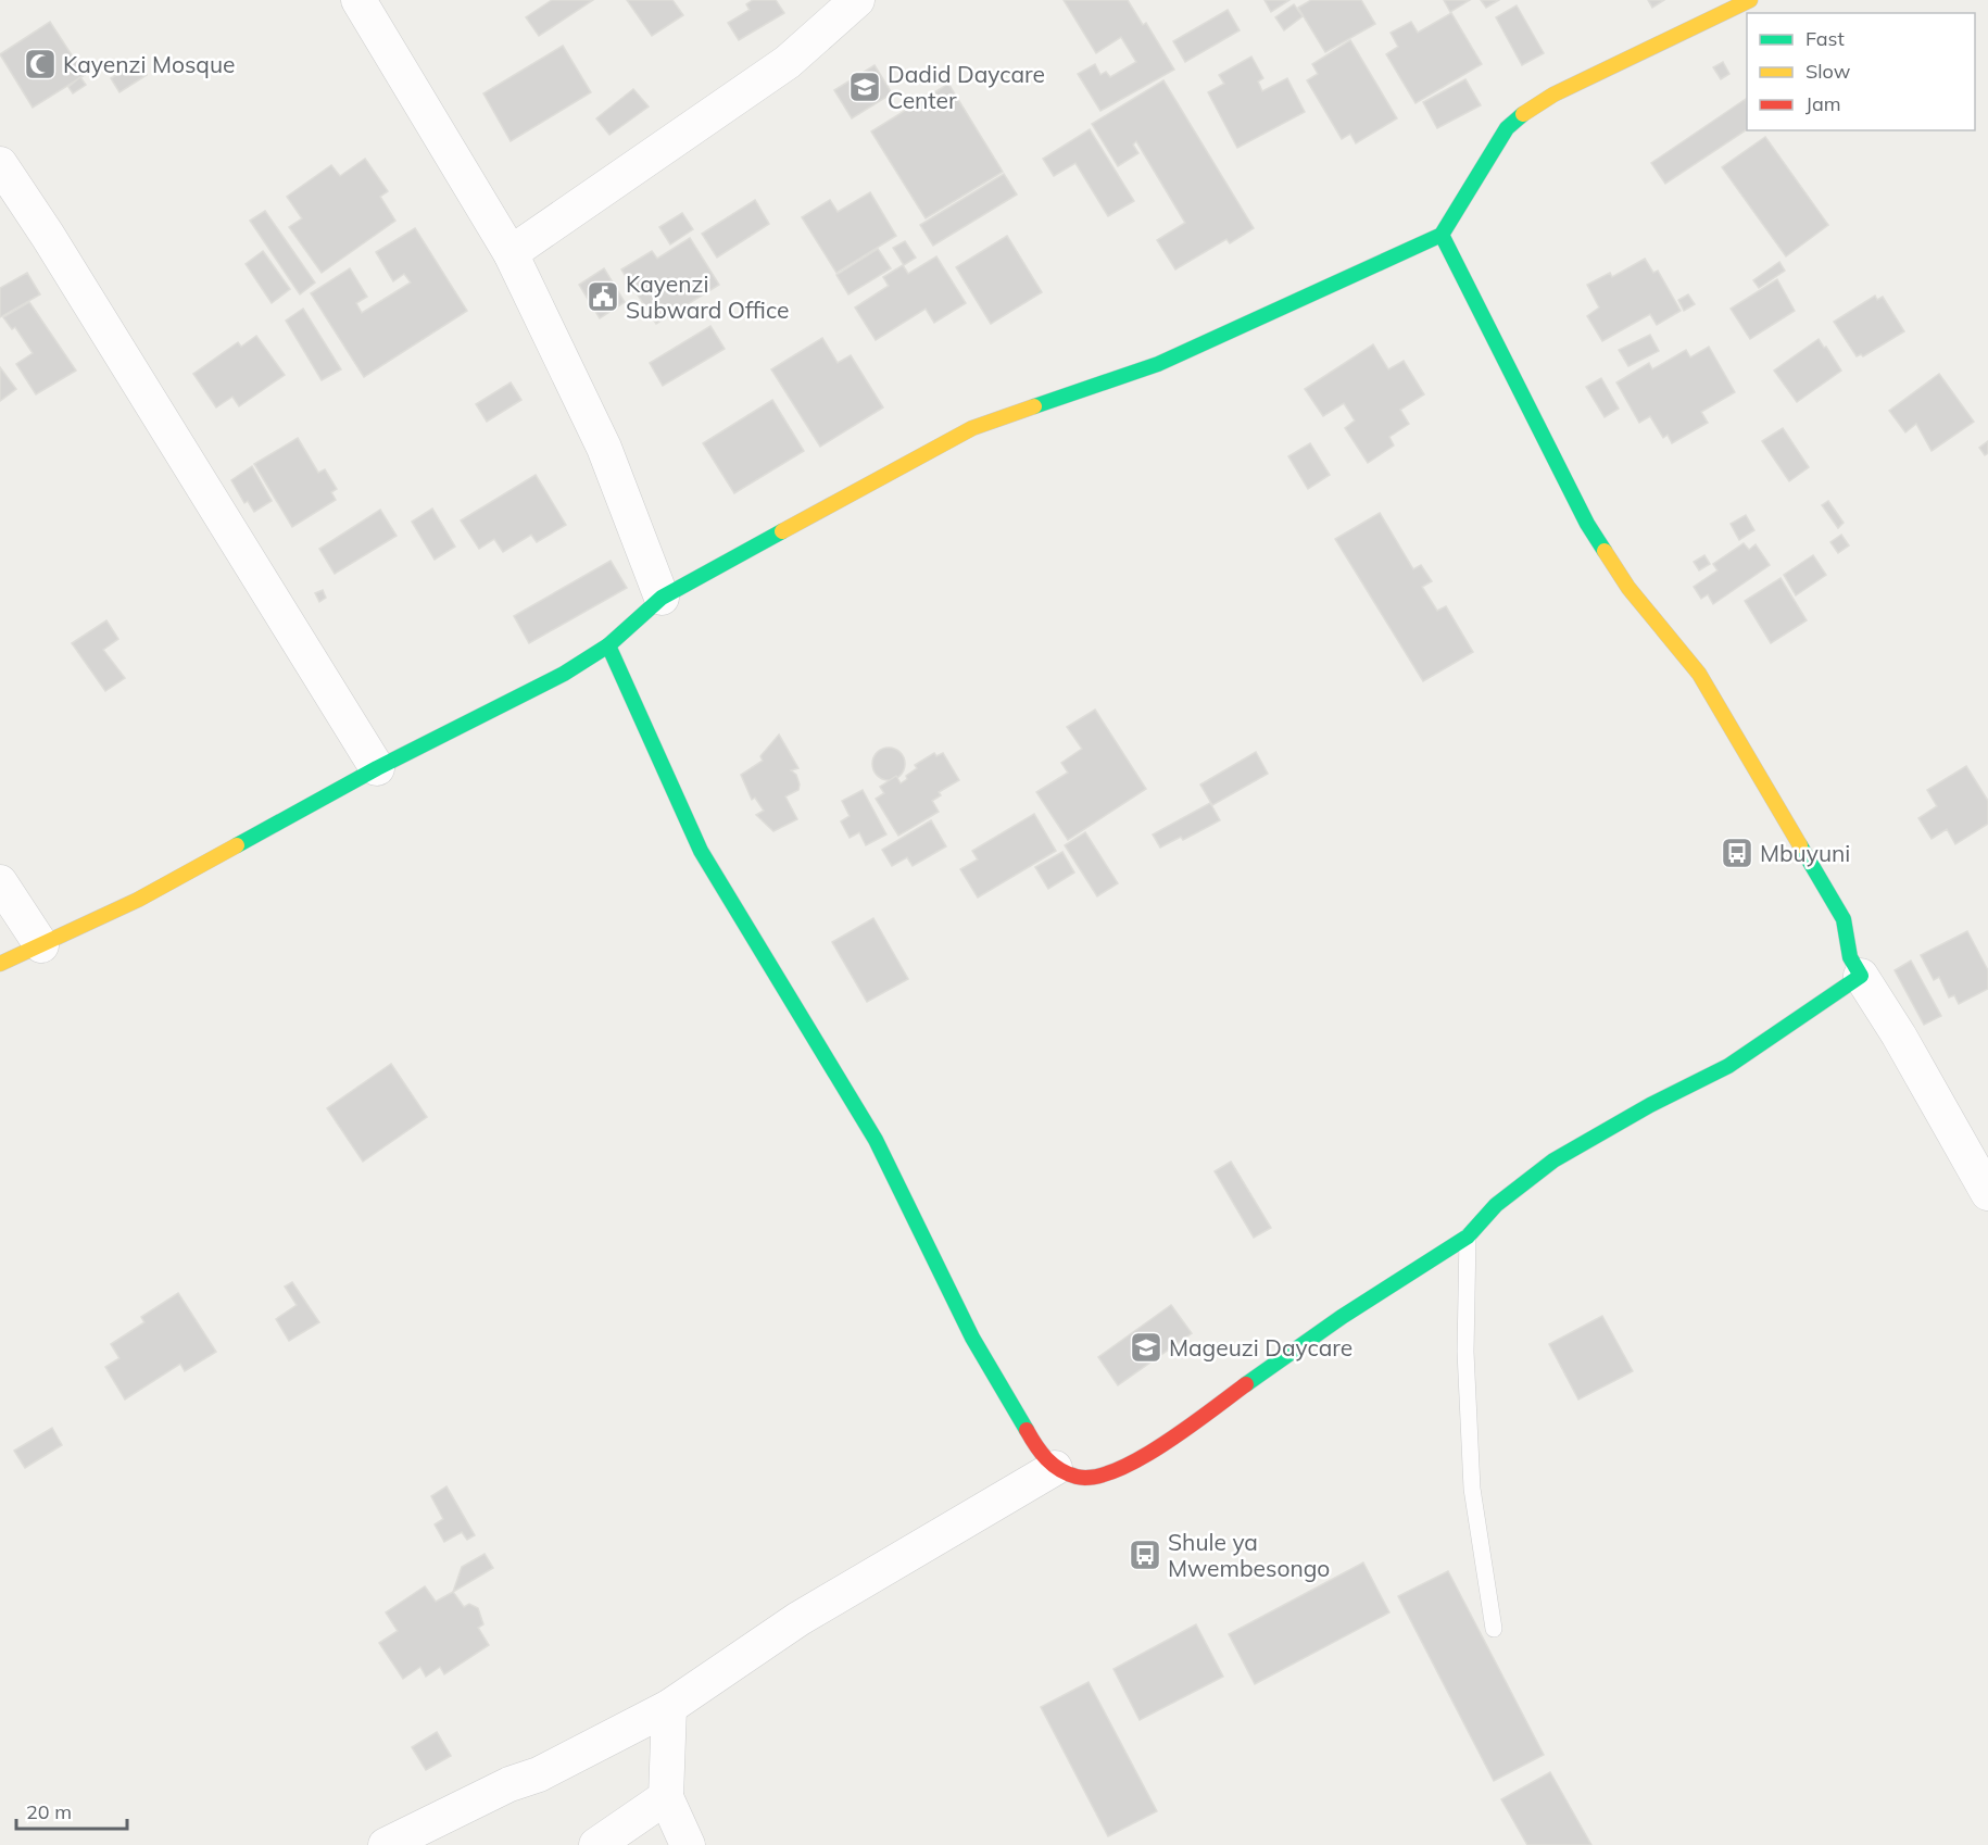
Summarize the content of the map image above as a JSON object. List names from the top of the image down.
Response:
{
  "places": {
    "mosque": ["Kayenzi Mosque"],
    "school or university": ["Dadid Daycare Center", "Mageuzi Daycare"],
    "public building": ["Kayenzi Subward Office"],
    "bus stop": ["Mbuyuni", "Shule ya Mwembesongo"]
  },
  "legend": ["Fast", "Slow", "Jam"],
  "scale_bar": "20 m"
}
